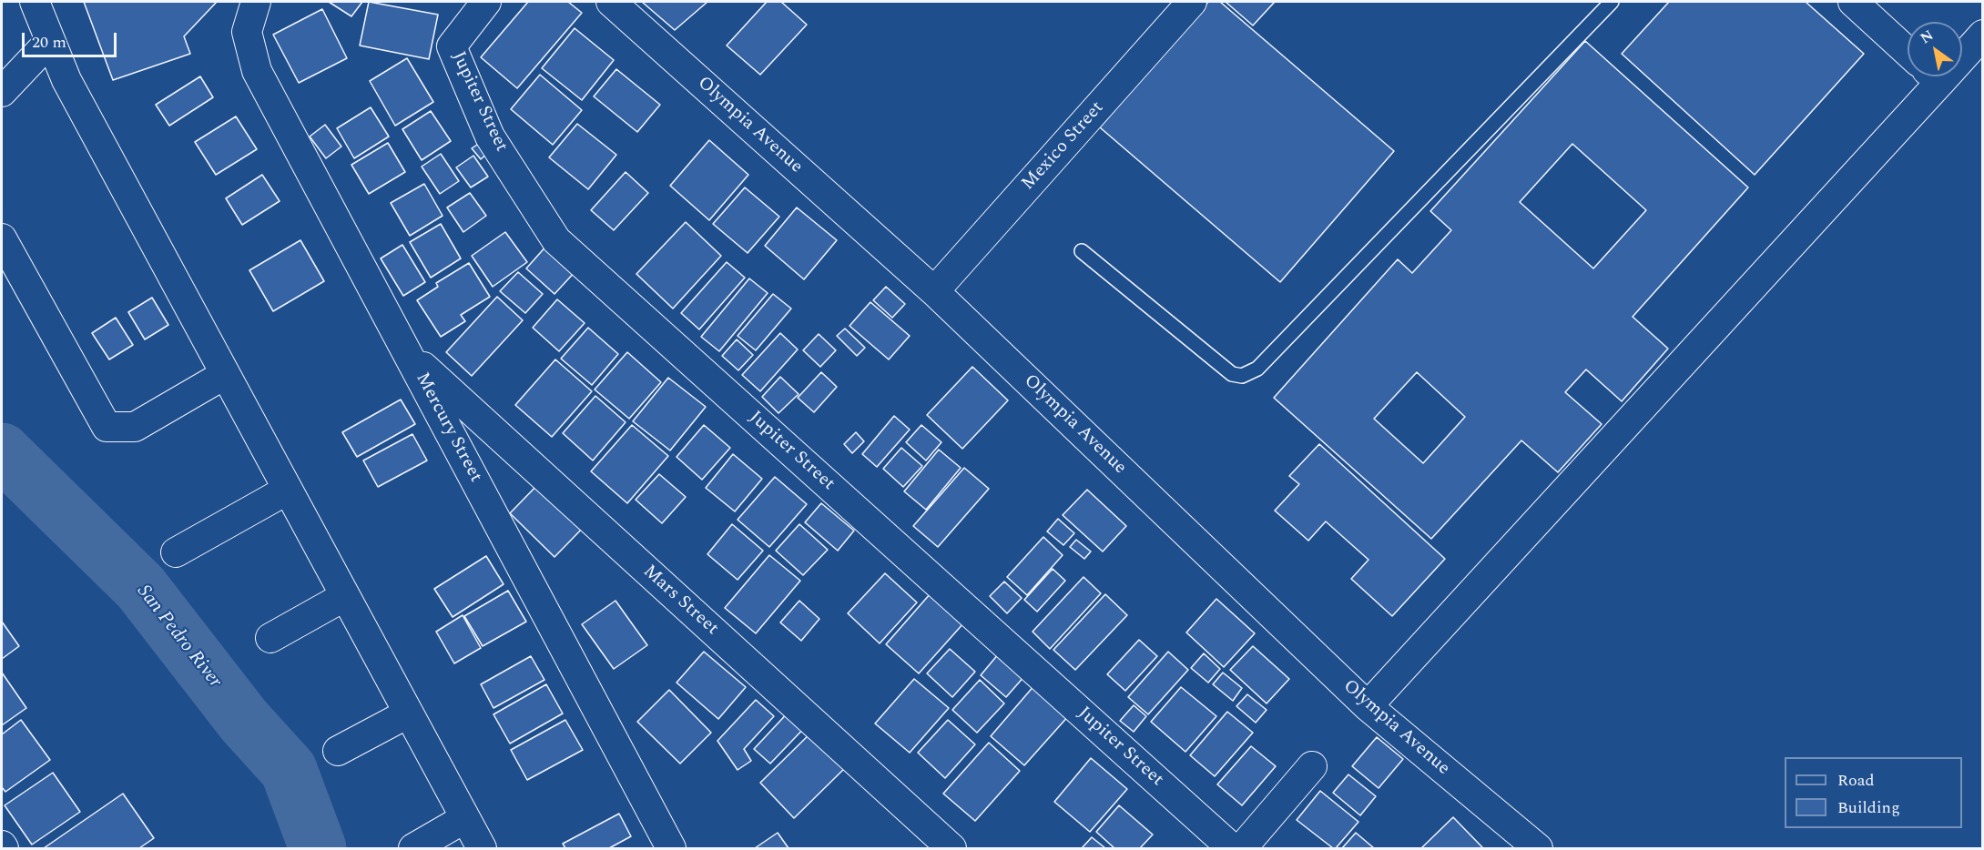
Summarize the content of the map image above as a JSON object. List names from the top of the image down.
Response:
{
  "streets": {
    "street": [
      "Jupiter Street",
      "Olympia Avenue",
      "Mexico Street",
      "Mercury Street",
      "Mars Street"
    ]
  },
  "crossings": [
    ["Olympia Avenue", "Mexico Street"],
    ["Mercury Street", "Mars Street"]
  ],
  "water": ["San Pedro River"],
  "legend": ["Road", "Building"],
  "scale_bar": "20 m",
  "north": "top left"
}
